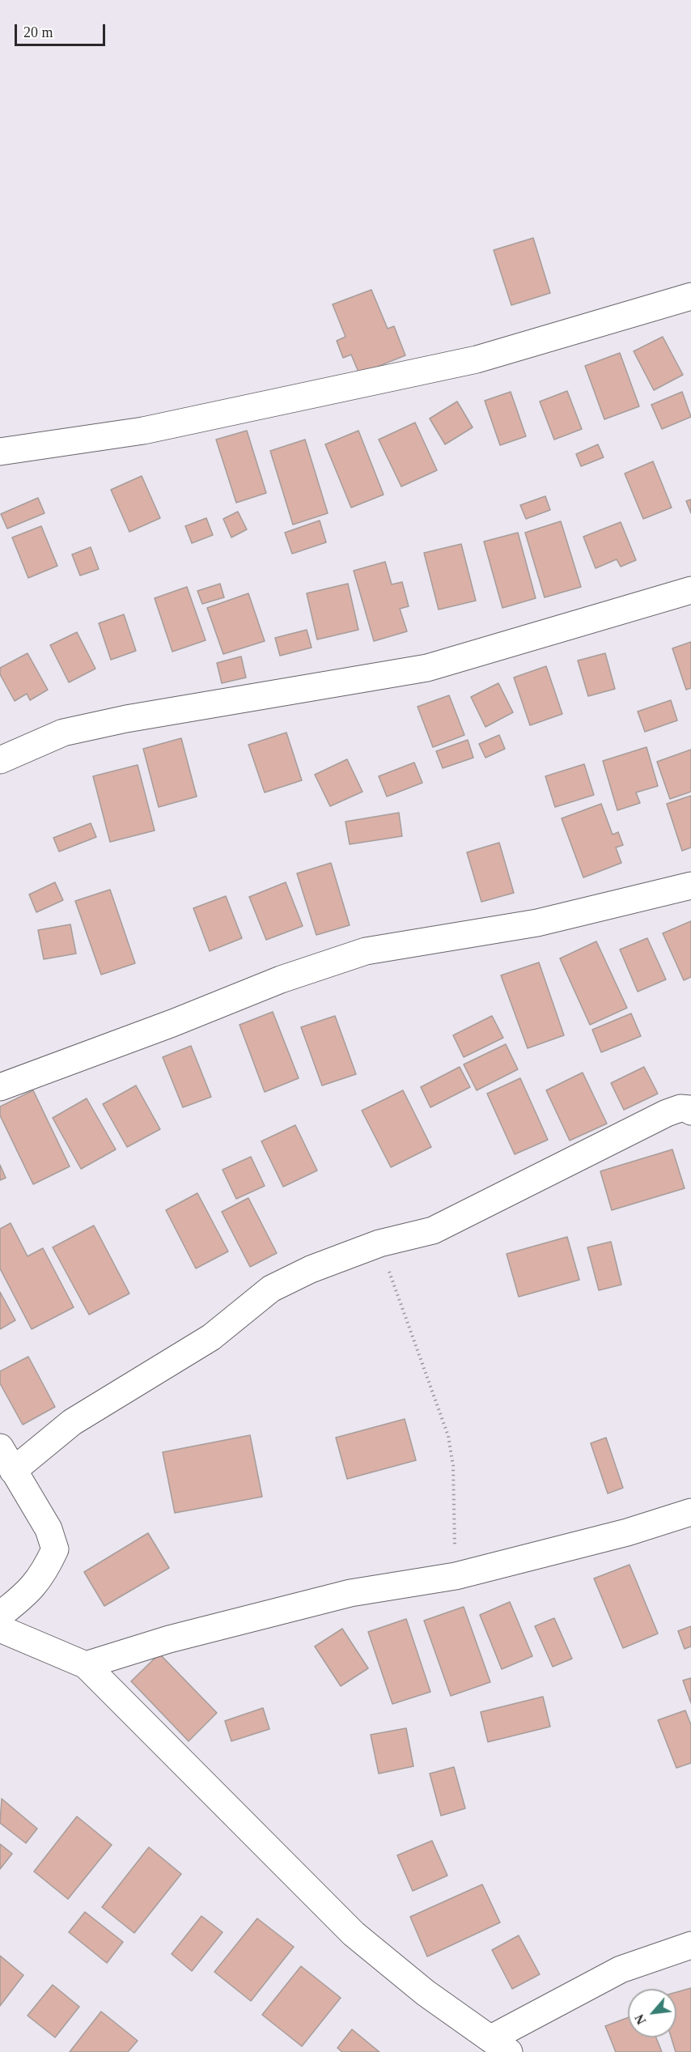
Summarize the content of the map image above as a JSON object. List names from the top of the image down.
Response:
{
  "scale_bar": "20 m",
  "north": "bottom left"
}
